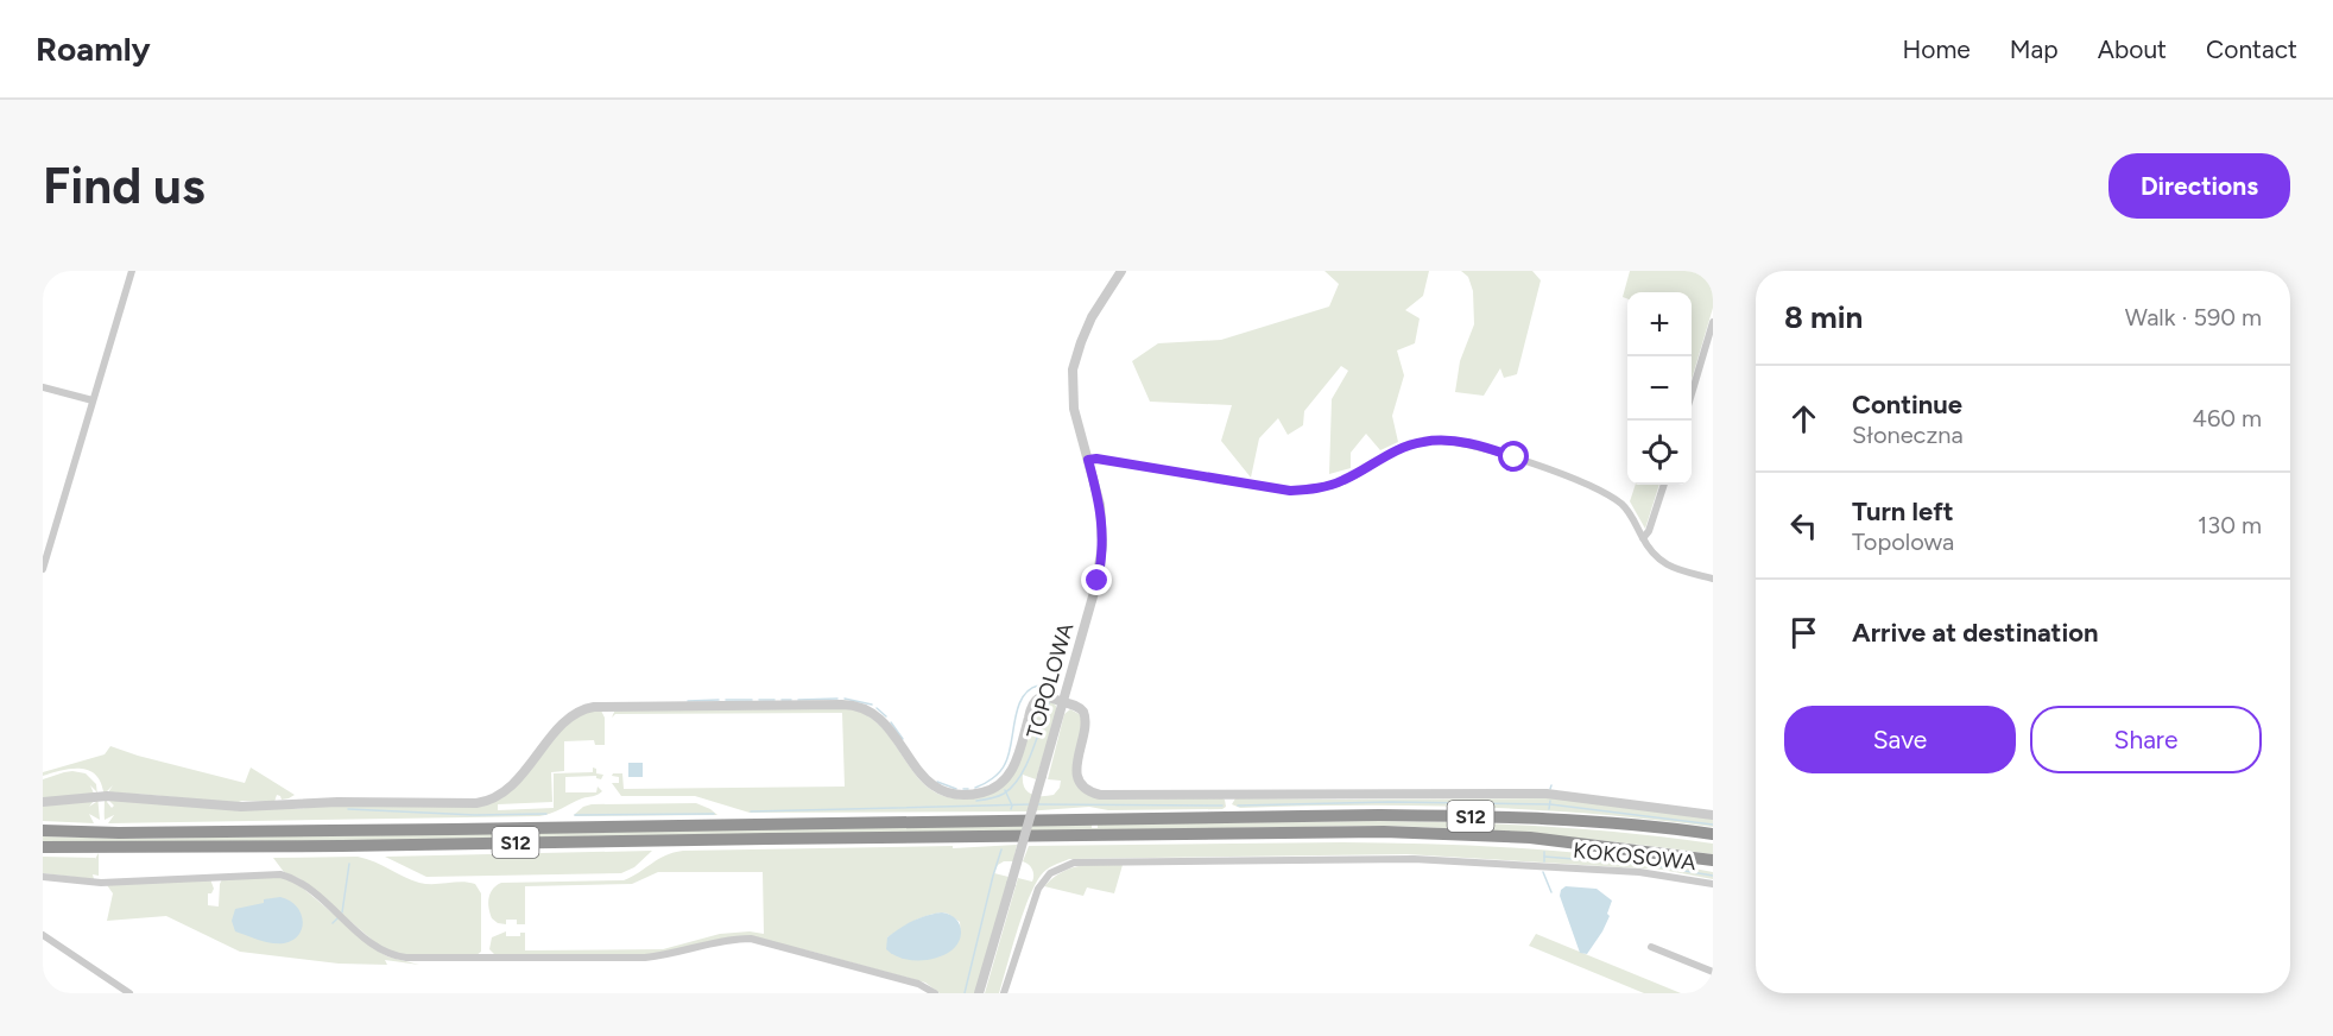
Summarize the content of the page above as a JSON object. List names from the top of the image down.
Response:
{
  "streets": {
    "highway": ["S12"],
    "street": ["TOPOLOWA", "KOKOSOWA"]
  },
  "page": {
    "header": "Roamly",
    "nav": [
      "Home",
      "Map",
      "About",
      "Contact"
    ],
    "buttons": [
      "Directions",
      ["Save", "Share"]
    ],
    "title": "Find us",
    "heading": ["8 min", "Walk · 590 m"],
    "map_buttons": ["+", "−"],
    "list": [
      ["Continue", "Słoneczna", "460 m"],
      ["Turn left", "Topolowa", "130 m"],
      "Arrive at destination"
    ]
  }
}
